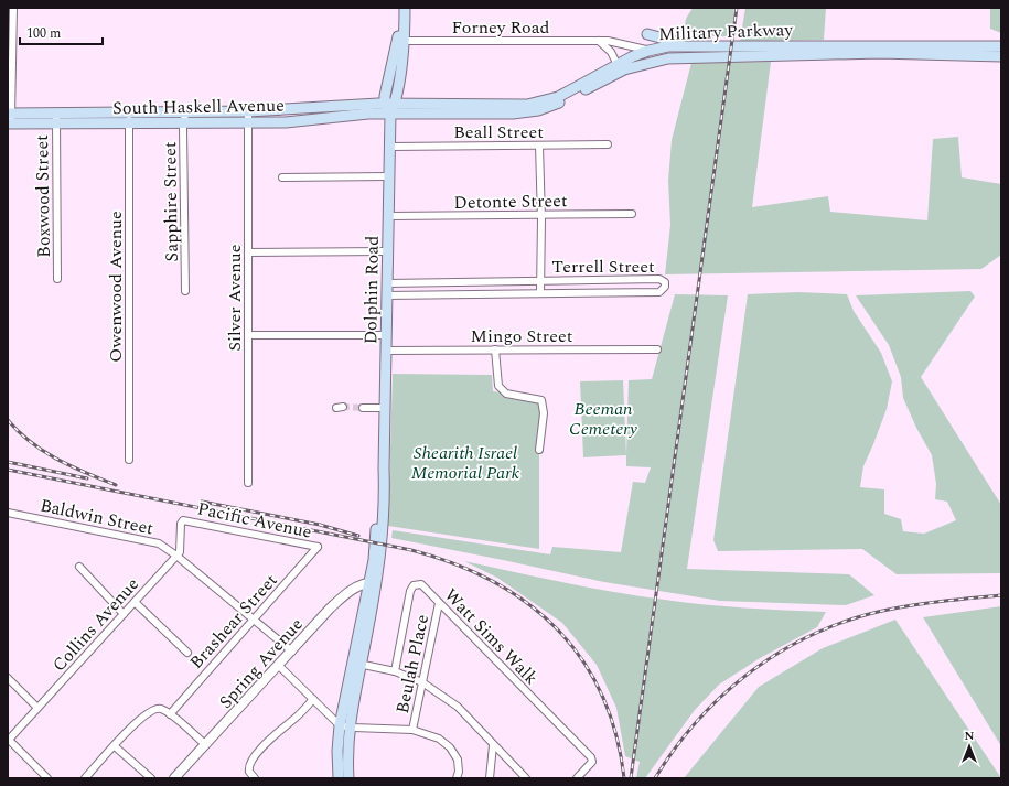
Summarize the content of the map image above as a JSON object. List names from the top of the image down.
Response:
{
  "streets": {
    "main road": ["Military Parkway", "South Haskell Avenue", "Dolphin Road"],
    "street": [
      "Forney Road",
      "Beall Street",
      "Boxwood Street",
      "Detonte Street",
      "Sapphire Street",
      "Terrell Street",
      "Owenwood Avenue",
      "Silver Avenue",
      "Mingo Street",
      "Baldwin Street",
      "Pacific Avenue",
      "Brashear Street",
      "Collins Avenue",
      "Watt Sims Walk",
      "Spring Avenue",
      "Beulah Place"
    ]
  },
  "crossings": [
    ["Forney Road", "Military Parkway"],
    ["Forney Road", "Dolphin Road"],
    ["Military Parkway", "South Haskell Avenue"],
    ["Military Parkway", "Dolphin Road"],
    ["South Haskell Avenue", "Boxwood Street"],
    ["South Haskell Avenue", "Sapphire Street"],
    ["South Haskell Avenue", "Owenwood Avenue"],
    ["South Haskell Avenue", "Dolphin Road"],
    ["South Haskell Avenue", "Silver Avenue"],
    ["Beall Street", "Dolphin Road"],
    ["Detonte Street", "Dolphin Road"],
    ["Terrell Street", "Dolphin Road"],
    ["Dolphin Road", "Mingo Street"],
    ["Dolphin Road", "Spring Avenue"],
    ["Baldwin Street", "Brashear Street"],
    ["Baldwin Street", "Collins Avenue"],
    ["Baldwin Street", "Spring Avenue"],
    ["Pacific Avenue", "Brashear Street"],
    ["Pacific Avenue", "Collins Avenue"],
    ["Watt Sims Walk", "Beulah Place"]
  ],
  "parks": ["Beeman Cemetery", "Shearith Israel Memorial Park"],
  "scale_bar": "100 m",
  "north": "top"
}
